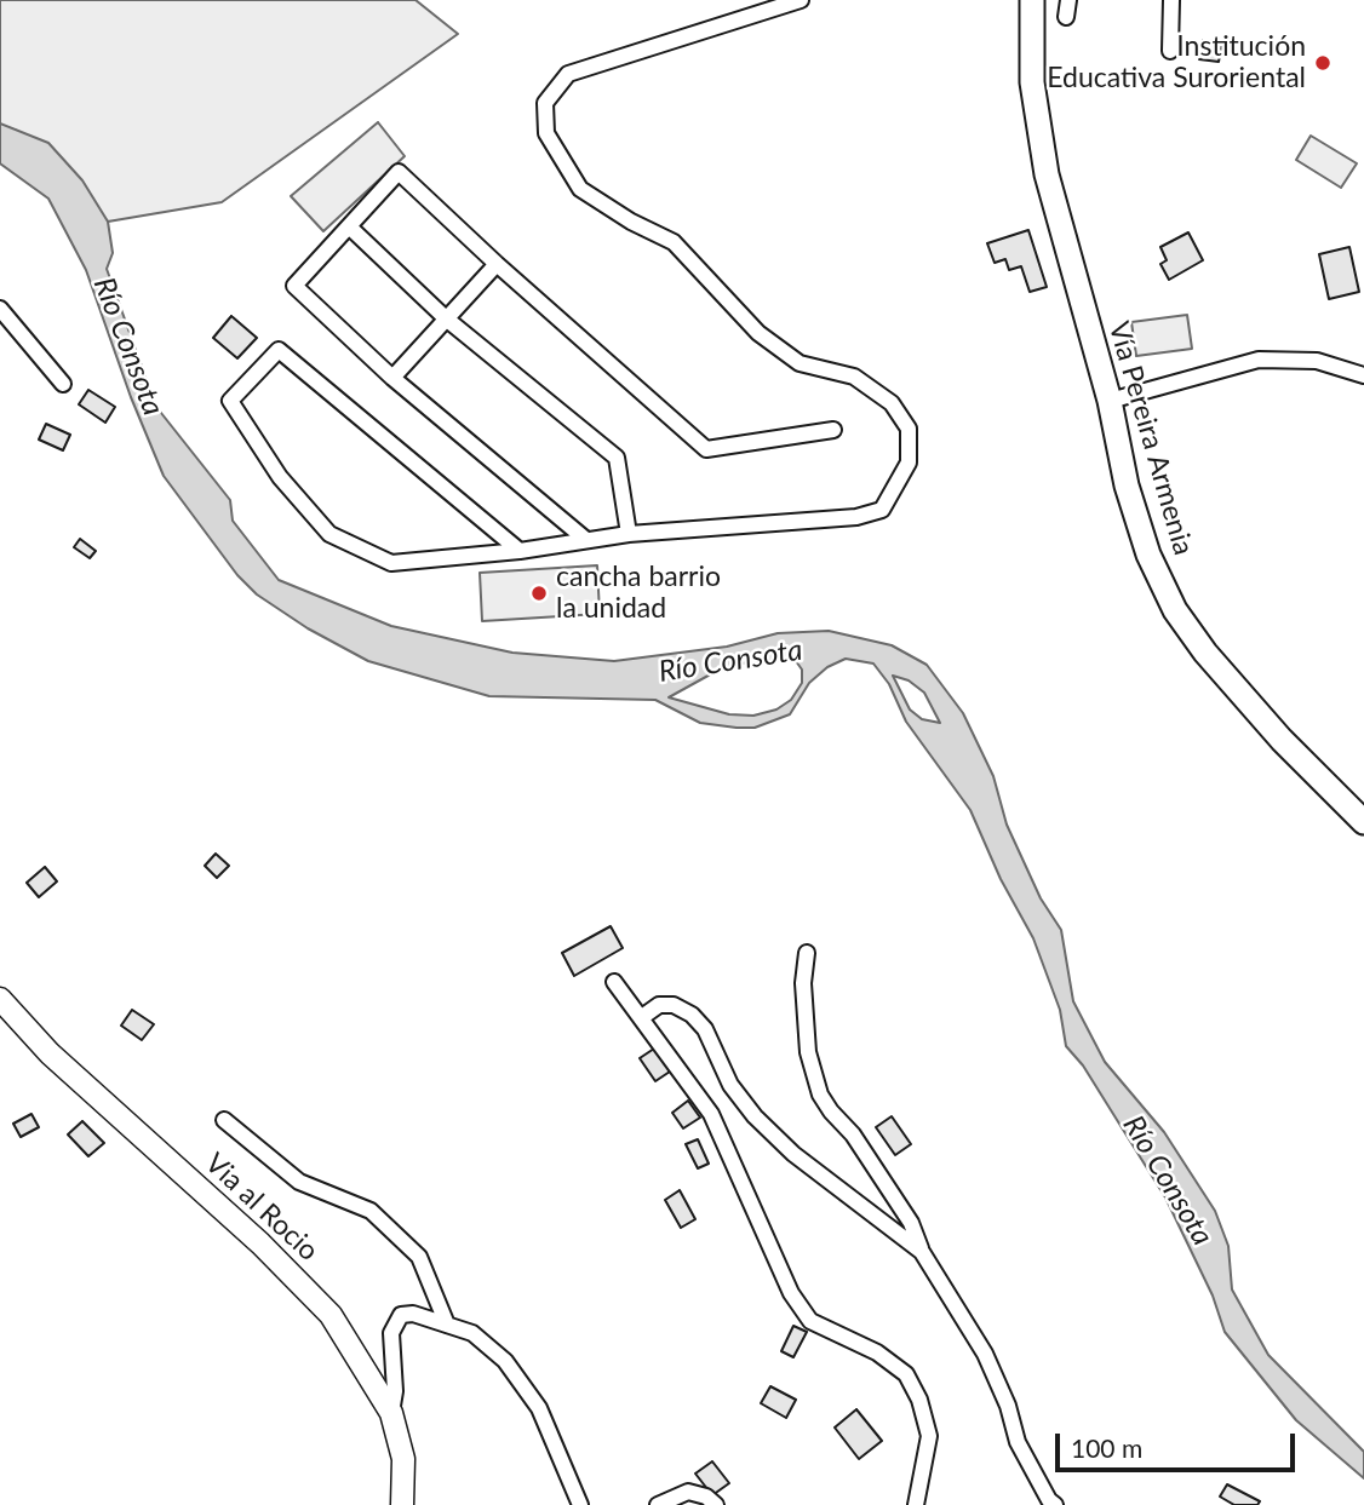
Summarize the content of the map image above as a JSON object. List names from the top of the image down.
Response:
{
  "streets": {
    "main road": ["Vía Pereira Armenia", "Via al Rocio"]
  },
  "water": ["Río Consota"],
  "places": ["Institución Educativa Suroriental", "cancha barrio la unidad"],
  "scale_bar": "100 m"
}
